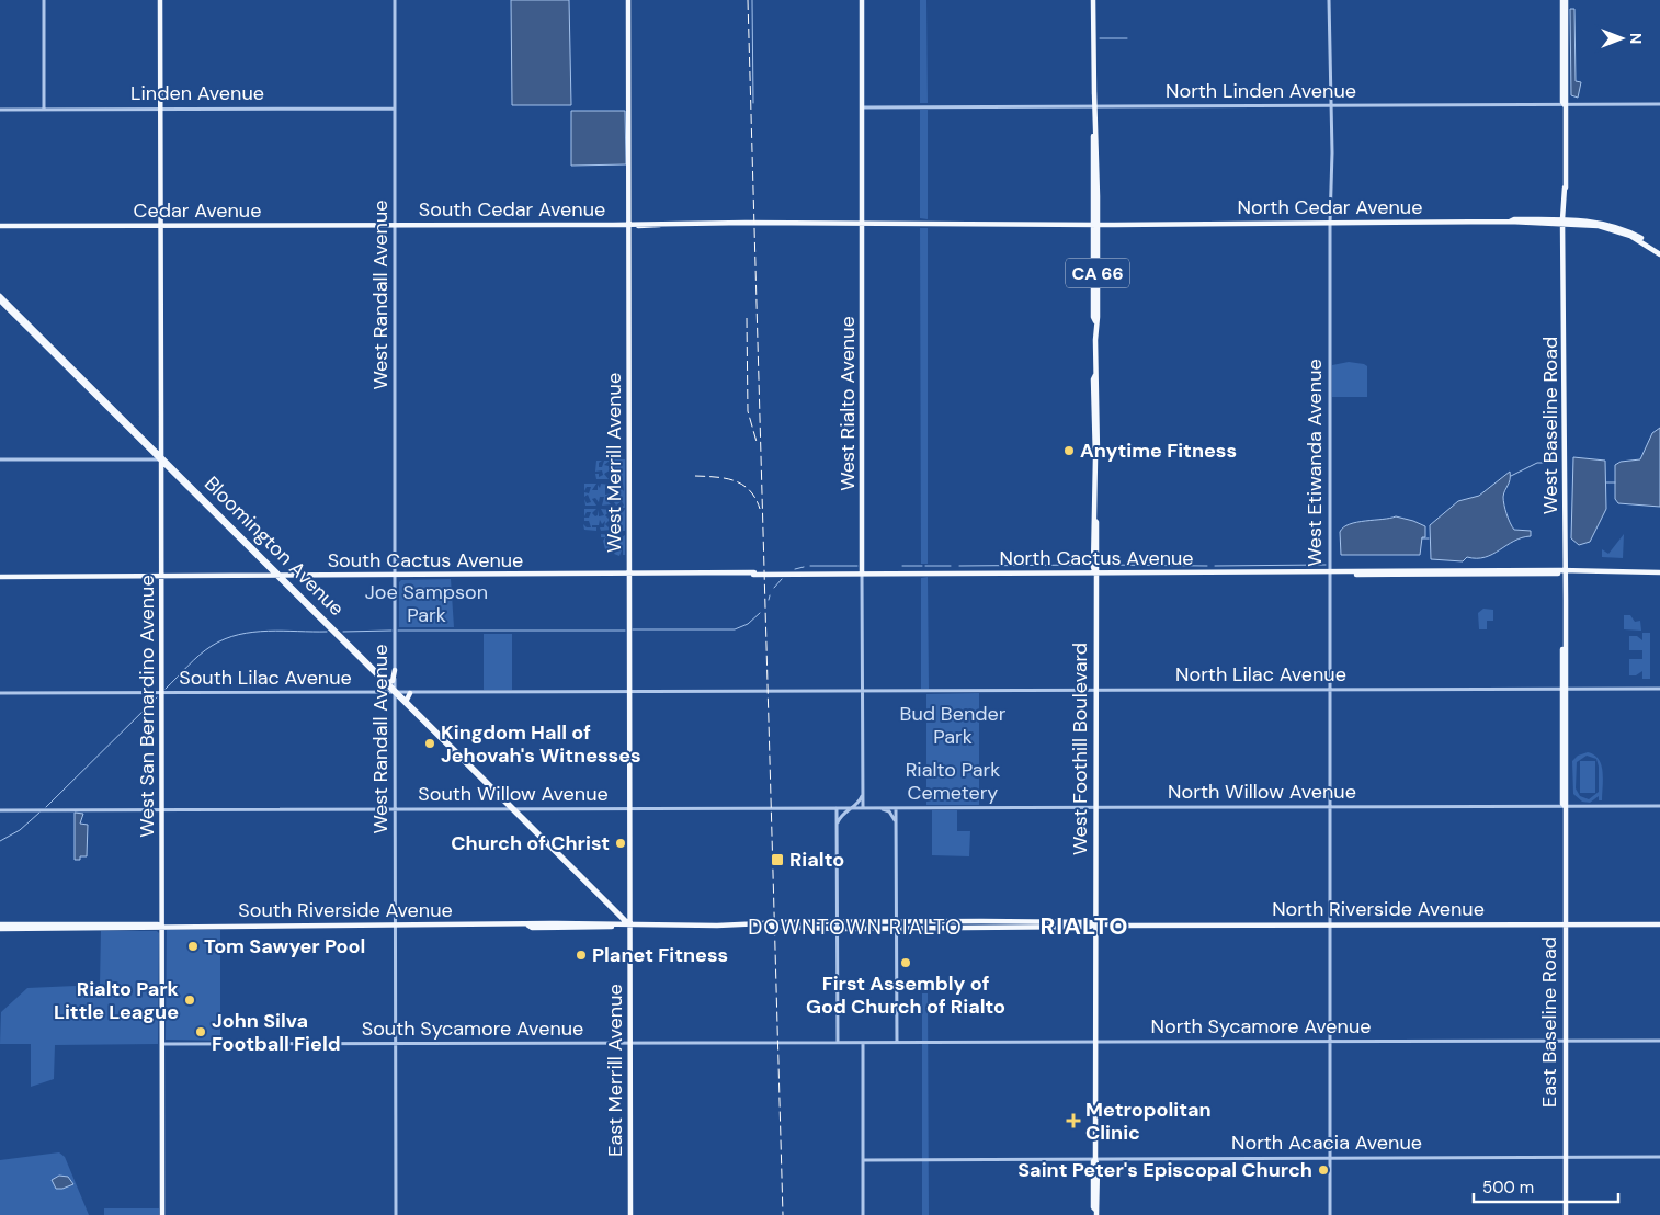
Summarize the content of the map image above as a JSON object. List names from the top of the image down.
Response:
{
  "streets": {
    "main road": [
      "North Cedar Avenue",
      "South Cedar Avenue",
      "Cedar Avenue",
      "CA 66",
      "West Rialto Avenue",
      "West Baseline Road",
      "West Merrill Avenue",
      "Bloomington Avenue",
      "North Cactus Avenue",
      "South Cactus Avenue",
      "West San Bernardino Avenue",
      "West Foothill Boulevard",
      "North Riverside Avenue",
      "South Riverside Avenue",
      "East Baseline Road",
      "East Merrill Avenue"
    ],
    "street": [
      "North Linden Avenue",
      "Linden Avenue",
      "West Randall Avenue",
      "West Etiwanda Avenue",
      "North Lilac Avenue",
      "South Lilac Avenue",
      "North Willow Avenue",
      "South Willow Avenue",
      "North Sycamore Avenue",
      "South Sycamore Avenue",
      "North Acacia Avenue"
    ]
  },
  "crossings": [
    ["North Linden Avenue", "West Rialto Avenue"],
    ["North Linden Avenue", "West Baseline Road"],
    ["North Linden Avenue", "West Etiwanda Avenue"],
    ["North Linden Avenue", "West Foothill Boulevard"],
    ["Linden Avenue", "West Randall Avenue"],
    ["Linden Avenue", "West San Bernardino Avenue"],
    ["North Cedar Avenue", "South Cedar Avenue"],
    ["North Cedar Avenue", "West Rialto Avenue"],
    ["North Cedar Avenue", "West Baseline Road"],
    ["North Cedar Avenue", "West Etiwanda Avenue"],
    ["North Cedar Avenue", "West Foothill Boulevard"],
    ["South Cedar Avenue", "Cedar Avenue"],
    ["South Cedar Avenue", "West Randall Avenue"],
    ["South Cedar Avenue", "West Rialto Avenue"],
    ["South Cedar Avenue", "West Merrill Avenue"],
    ["Cedar Avenue", "West Randall Avenue"],
    ["Cedar Avenue", "West San Bernardino Avenue"],
    ["West Randall Avenue", "Bloomington Avenue"],
    ["West Randall Avenue", "South Cactus Avenue"],
    ["West Randall Avenue", "South Lilac Avenue"],
    ["West Randall Avenue", "South Willow Avenue"],
    ["West Randall Avenue", "South Riverside Avenue"],
    ["West Randall Avenue", "South Sycamore Avenue"],
    ["West Rialto Avenue", "North Cactus Avenue"],
    ["West Rialto Avenue", "South Cactus Avenue"],
    ["West Rialto Avenue", "North Lilac Avenue"],
    ["West Rialto Avenue", "South Lilac Avenue"],
    ["West Rialto Avenue", "North Willow Avenue"],
    ["West Rialto Avenue", "South Willow Avenue"],
    ["West Baseline Road", "North Cactus Avenue"],
    ["West Baseline Road", "North Lilac Avenue"],
    ["West Baseline Road", "North Willow Avenue"],
    ["West Baseline Road", "North Riverside Avenue"],
    ["West Baseline Road", "East Baseline Road"],
    ["West Merrill Avenue", "Bloomington Avenue"],
    ["West Merrill Avenue", "South Cactus Avenue"],
    ["West Merrill Avenue", "South Lilac Avenue"],
    ["West Merrill Avenue", "South Willow Avenue"],
    ["West Merrill Avenue", "South Riverside Avenue"],
    ["West Merrill Avenue", "East Merrill Avenue"],
    ["West Etiwanda Avenue", "North Cactus Avenue"],
    ["West Etiwanda Avenue", "North Lilac Avenue"],
    ["West Etiwanda Avenue", "North Willow Avenue"],
    ["West Etiwanda Avenue", "North Riverside Avenue"],
    ["West Etiwanda Avenue", "North Sycamore Avenue"],
    ["West Etiwanda Avenue", "North Acacia Avenue"],
    ["Bloomington Avenue", "South Cactus Avenue"],
    ["Bloomington Avenue", "South Lilac Avenue"],
    ["Bloomington Avenue", "West San Bernardino Avenue"],
    ["Bloomington Avenue", "South Willow Avenue"],
    ["Bloomington Avenue", "South Riverside Avenue"],
    ["Bloomington Avenue", "East Merrill Avenue"],
    ["North Cactus Avenue", "South Cactus Avenue"],
    ["North Cactus Avenue", "West Foothill Boulevard"],
    ["South Cactus Avenue", "West San Bernardino Avenue"],
    ["North Lilac Avenue", "South Lilac Avenue"],
    ["North Lilac Avenue", "West Foothill Boulevard"],
    ["South Lilac Avenue", "West San Bernardino Avenue"],
    ["West San Bernardino Avenue", "South Willow Avenue"],
    ["West San Bernardino Avenue", "South Riverside Avenue"],
    ["West San Bernardino Avenue", "South Sycamore Avenue"],
    ["West Foothill Boulevard", "North Willow Avenue"],
    ["West Foothill Boulevard", "North Riverside Avenue"],
    ["West Foothill Boulevard", "North Sycamore Avenue"],
    ["West Foothill Boulevard", "North Acacia Avenue"],
    ["North Willow Avenue", "South Willow Avenue"],
    ["North Riverside Avenue", "South Riverside Avenue"],
    ["North Riverside Avenue", "East Baseline Road"],
    ["South Riverside Avenue", "East Merrill Avenue"],
    ["East Baseline Road", "North Sycamore Avenue"],
    ["East Baseline Road", "North Acacia Avenue"],
    ["North Sycamore Avenue", "South Sycamore Avenue"],
    ["South Sycamore Avenue", "East Merrill Avenue"]
  ],
  "districts": ["RIALTO", "DOWNTOWN RIALTO"],
  "parks": ["Joe Sampson Park", "Bud Bender Park", "Rialto Park Cemetery"],
  "places": {
    "other": [
      "Anytime Fitness",
      "Kingdom Hall of Jehovah's Witnesses",
      "Church of Christ",
      "Tom Sawyer Pool",
      "Planet Fitness",
      "First Assembly of God Church of Rialto",
      "Rialto Park Little League",
      "John Silva Football Field",
      "Saint Peter's Episcopal Church"
    ],
    "transit": ["Rialto"],
    "health": ["Metropolitan Clinic"]
  },
  "scale_bar": "500 m",
  "north": "right"
}
